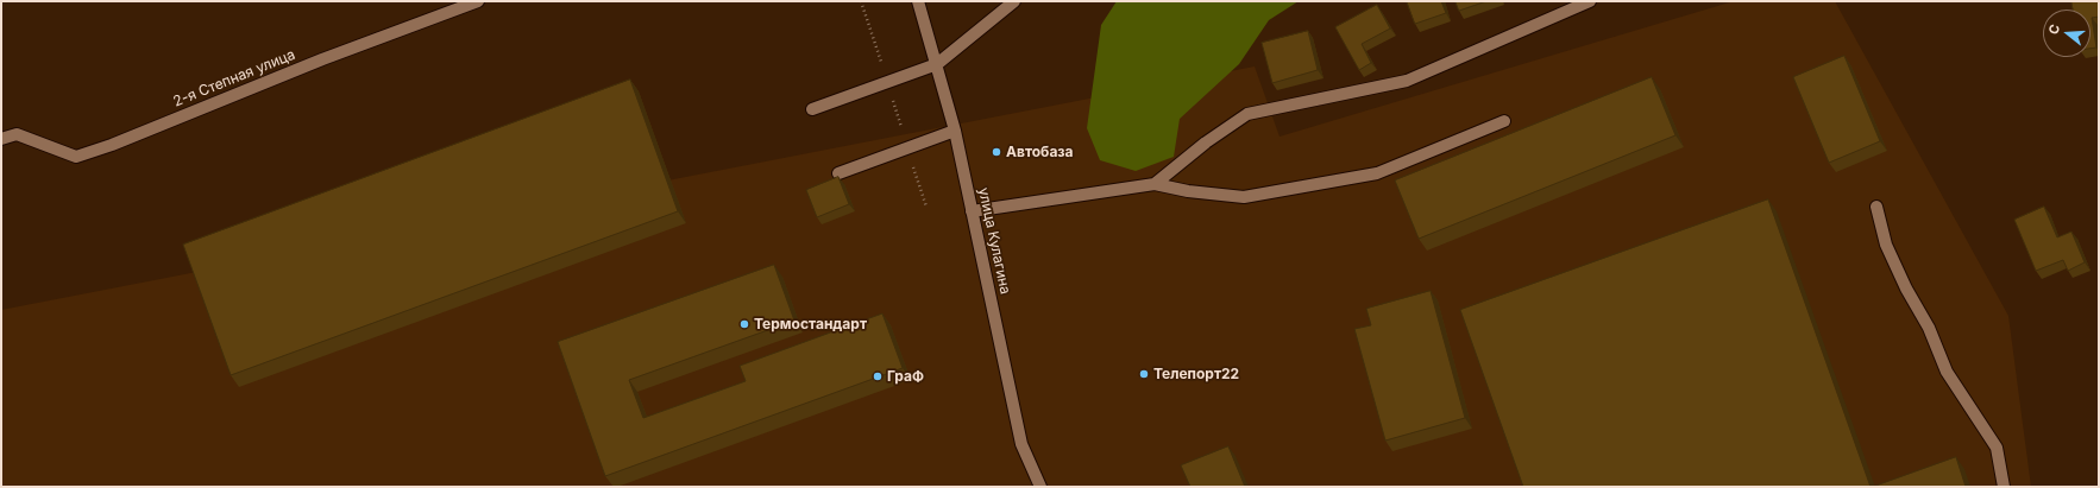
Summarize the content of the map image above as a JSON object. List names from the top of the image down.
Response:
{
  "streets": {
    "street": ["2-я Степная улица", "улица Кулагина"]
  },
  "places": [
    "Автобаза",
    "Термостандарт",
    "Телепорт22",
    "ГраФ"
  ],
  "north": "left"
}
